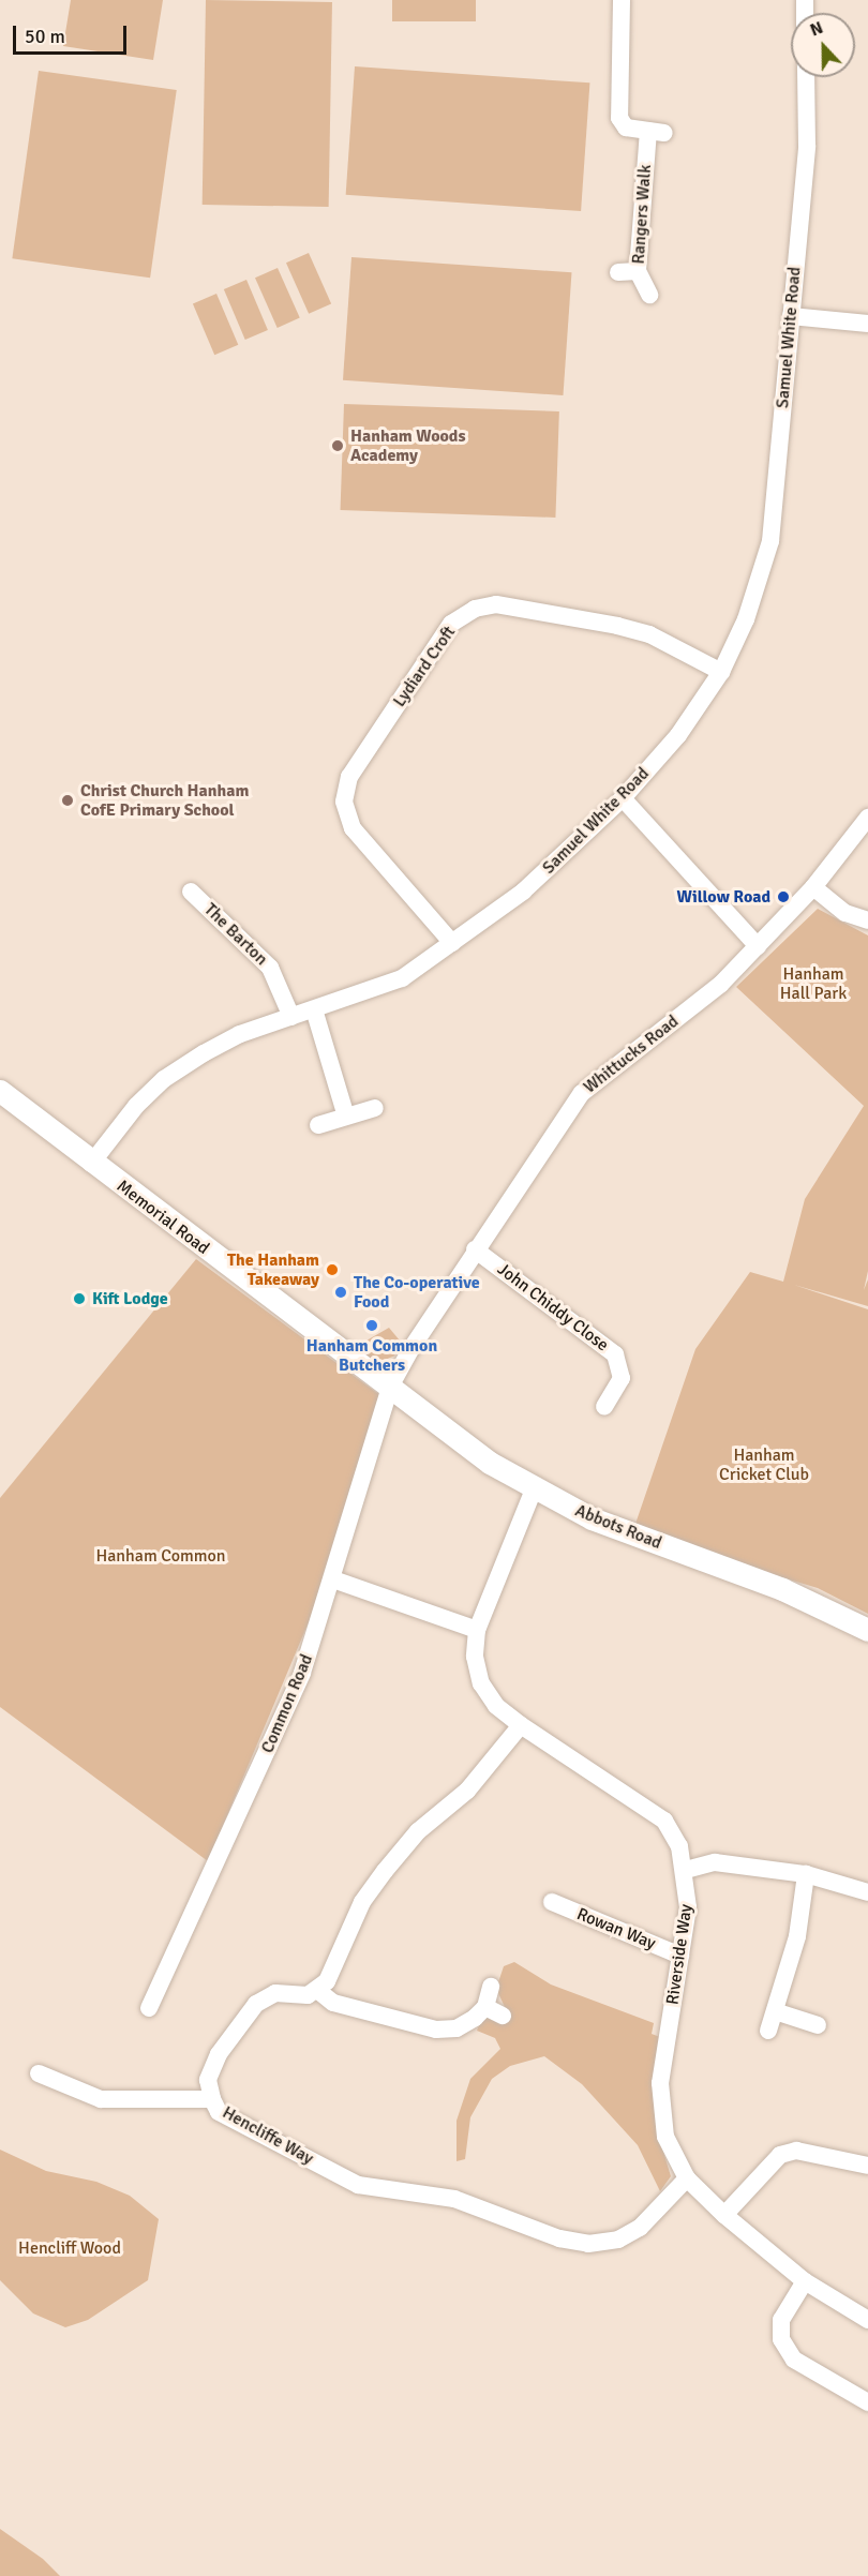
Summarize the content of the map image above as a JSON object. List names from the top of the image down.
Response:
{
  "streets": {
    "street": [
      "Rangers Walk",
      "Samuel White Road",
      "Lydiard Croft",
      "The Barton",
      "Whittucks Road",
      "Memorial Road",
      "John Chiddy Close",
      "Abbots Road",
      "Common Road",
      "Rowan Way",
      "Riverside Way",
      "Hencliffe Way"
    ]
  },
  "crossings": [
    ["Samuel White Road", "Lydiard Croft"],
    ["Samuel White Road", "The Barton"],
    ["Samuel White Road", "Memorial Road"],
    ["Whittucks Road", "Memorial Road"],
    ["Whittucks Road", "John Chiddy Close"],
    ["Whittucks Road", "Abbots Road"],
    ["Whittucks Road", "Common Road"],
    ["Memorial Road", "Abbots Road"],
    ["Memorial Road", "Common Road"],
    ["Abbots Road", "Common Road"],
    ["Abbots Road", "Riverside Way"],
    ["Rowan Way", "Riverside Way"],
    ["Riverside Way", "Hencliffe Way"]
  ],
  "parks": [
    "Hanham Hall Park",
    "Hanham Cricket Club",
    "Hanham Common",
    "Hencliff Wood"
  ],
  "places": [
    "Hanham Woods Academy",
    "Christ Church Hanham CofE Primary School",
    "Willow Road",
    "The Hanham Takeaway",
    "The Co-operative Food",
    "Kift Lodge",
    "Hanham Common Butchers"
  ],
  "scale_bar": "50 m",
  "north": "top"
}
